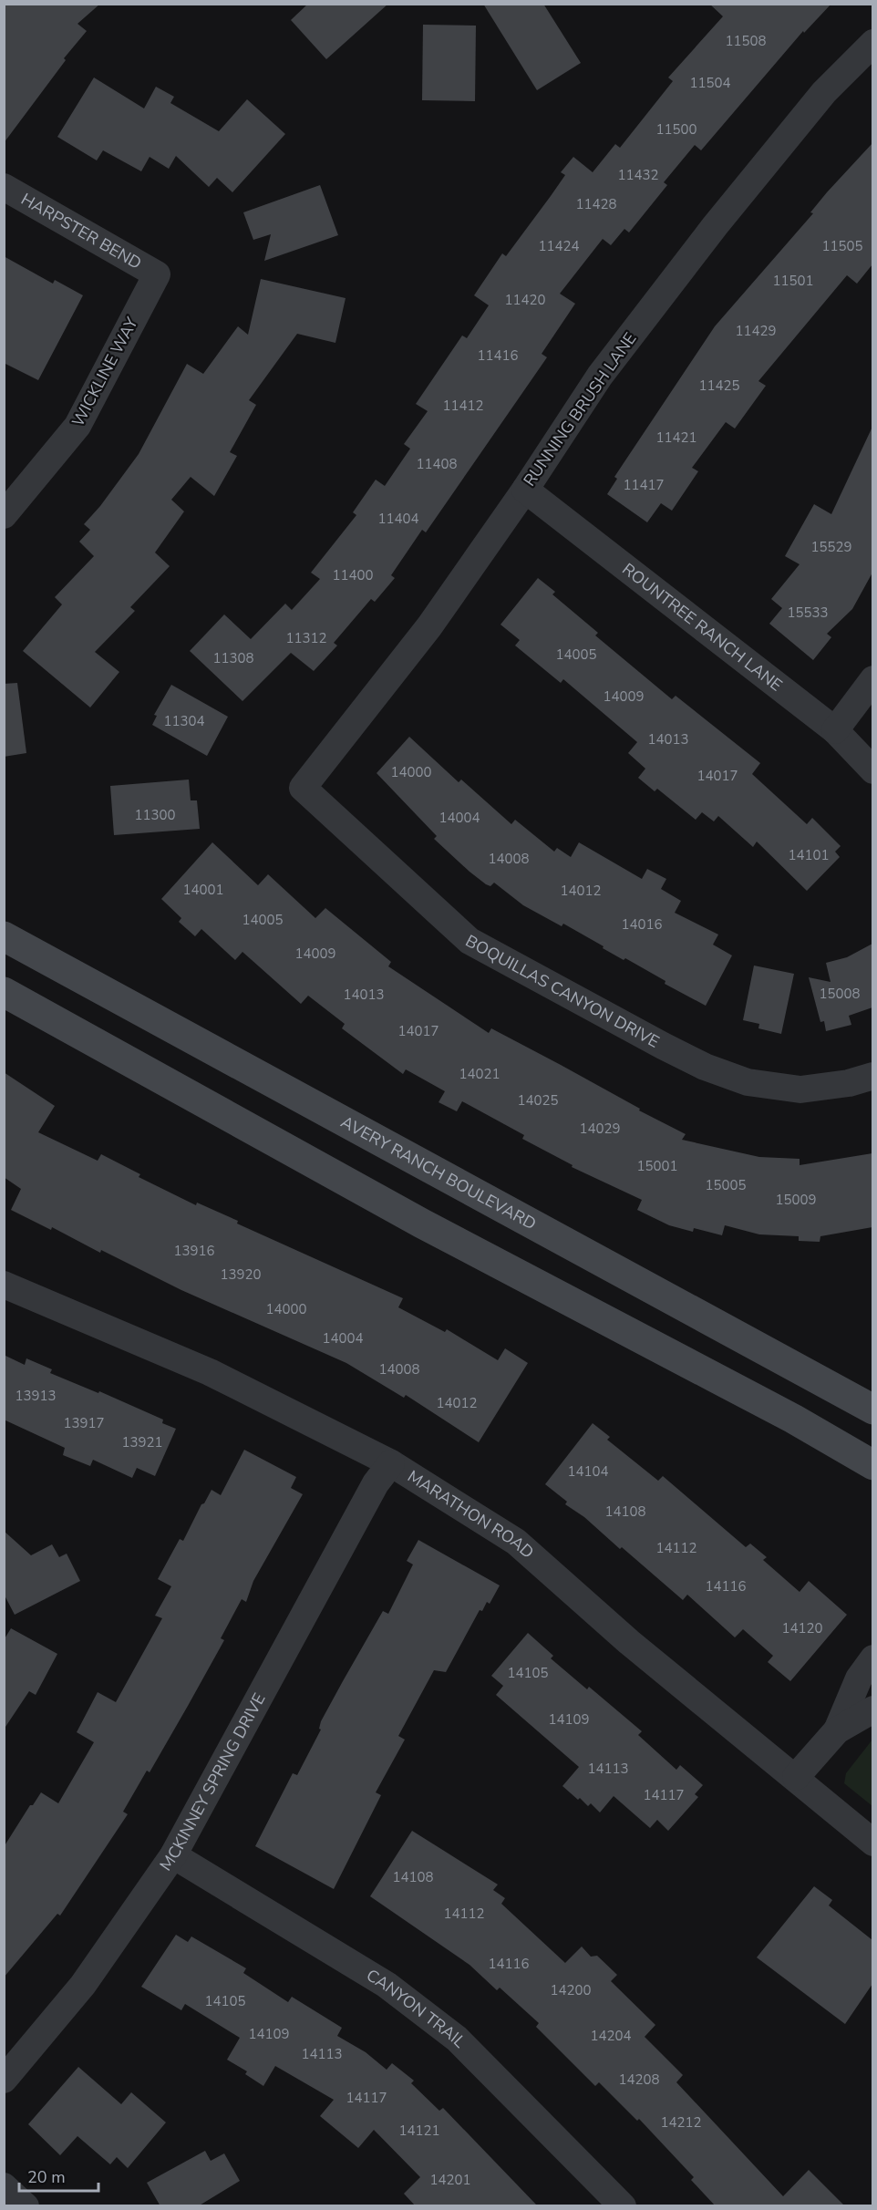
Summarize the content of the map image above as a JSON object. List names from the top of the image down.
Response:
{
  "streets": {
    "main road": ["AVERY RANCH BOULEVARD"],
    "street": [
      "HARPSTER BEND",
      "WICKLINE WAY",
      "RUNNING BRUSH LANE",
      "ROUNTREE RANCH LANE",
      "BOQUILLAS CANYON DRIVE",
      "MARATHON ROAD",
      "MCKINNEY SPRING DRIVE",
      "CANYON TRAIL"
    ]
  },
  "crossings": [
    ["HARPSTER BEND", "WICKLINE WAY"],
    ["RUNNING BRUSH LANE", "ROUNTREE RANCH LANE"],
    ["RUNNING BRUSH LANE", "BOQUILLAS CANYON DRIVE"],
    ["MARATHON ROAD", "MCKINNEY SPRING DRIVE"],
    ["MCKINNEY SPRING DRIVE", "CANYON TRAIL"]
  ],
  "house_numbers": [
    "11508",
    "11504",
    "11500",
    "11432",
    "11428",
    "11424",
    "11505",
    "11501",
    "11420",
    "11429",
    "11416",
    "11425",
    "11412",
    "11421",
    "11408",
    "11417",
    "11404",
    "15529",
    "11400",
    "15533",
    "11312",
    "14005",
    "11308",
    "14009",
    "11304",
    "14013",
    "14000",
    "14017",
    "11300",
    "14004",
    "14101",
    "14008",
    "14001",
    "14012",
    "14005",
    "14016",
    "14009",
    "15008",
    "14013",
    "14017",
    "14021",
    "14025",
    "14029",
    "15001",
    "15005",
    "15009",
    "13916",
    "13920",
    "14000",
    "14004",
    "14008",
    "13913",
    "14012",
    "13917",
    "13921",
    "14104",
    "14108",
    "14112",
    "14116",
    "14120",
    "14105",
    "14109",
    "14113",
    "14117",
    "14108",
    "14112",
    "14116",
    "14200",
    "14105",
    "14109",
    "14204",
    "14113",
    "14208",
    "14117",
    "14212",
    "14121",
    "14201"
  ],
  "scale_bar": "20 m"
}
